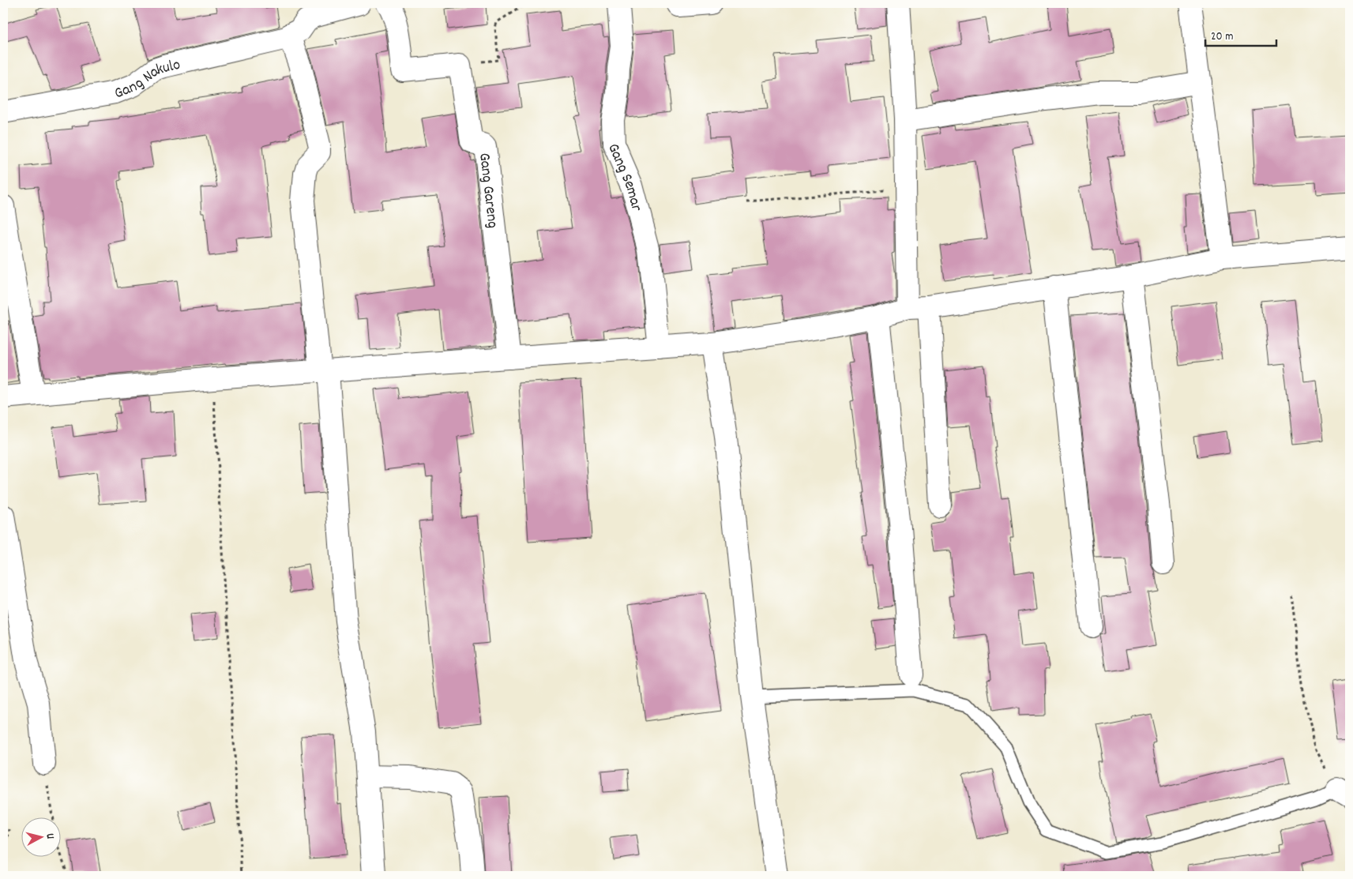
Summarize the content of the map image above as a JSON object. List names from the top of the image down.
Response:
{
  "streets": {
    "street": ["Gang Nakulo", "Gang Semar", "Gang Gareng"]
  },
  "scale_bar": "20 m",
  "north": "right"
}
